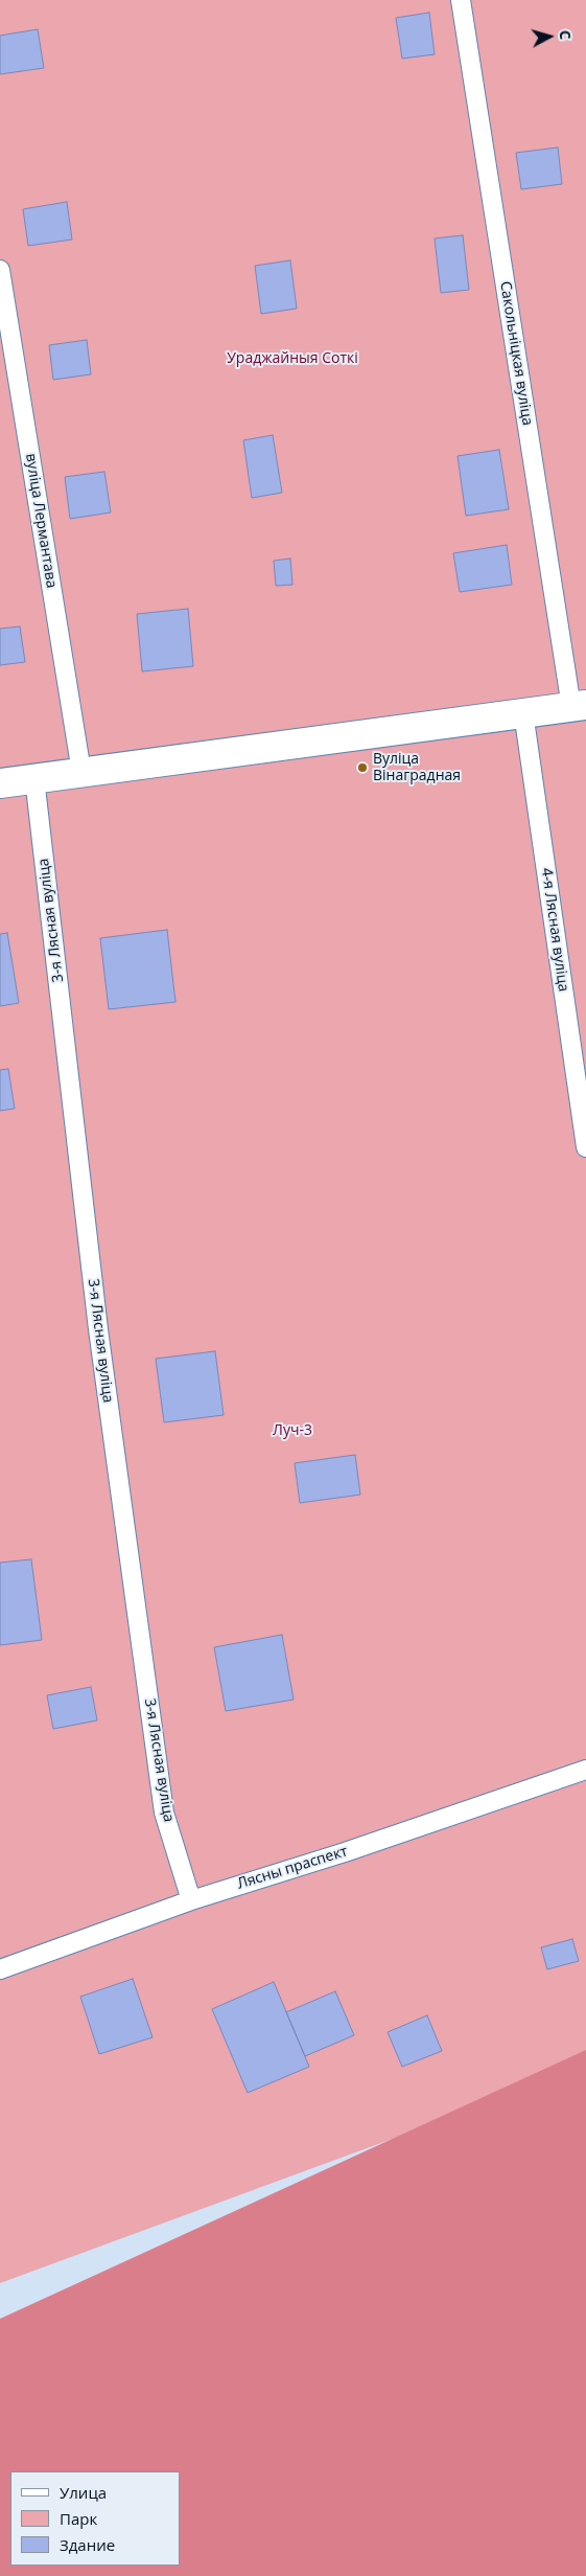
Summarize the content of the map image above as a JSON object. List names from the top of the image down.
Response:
{
  "streets": {
    "lane": [
      "Сакольніцкая вуліца",
      "вуліца Лермантава",
      "3-я Лясная вуліца",
      "4-я Лясная вуліца",
      "Лясны праспект"
    ]
  },
  "crossings": [
    ["3-я Лясная вуліца", "Лясны праспект"]
  ],
  "parks": ["Ураджайныя Соткі", "Луч-3"],
  "places": ["Вуліца Вінаградная"],
  "legend": ["Улица", "Парк", "Здание"],
  "north": "right"
}
